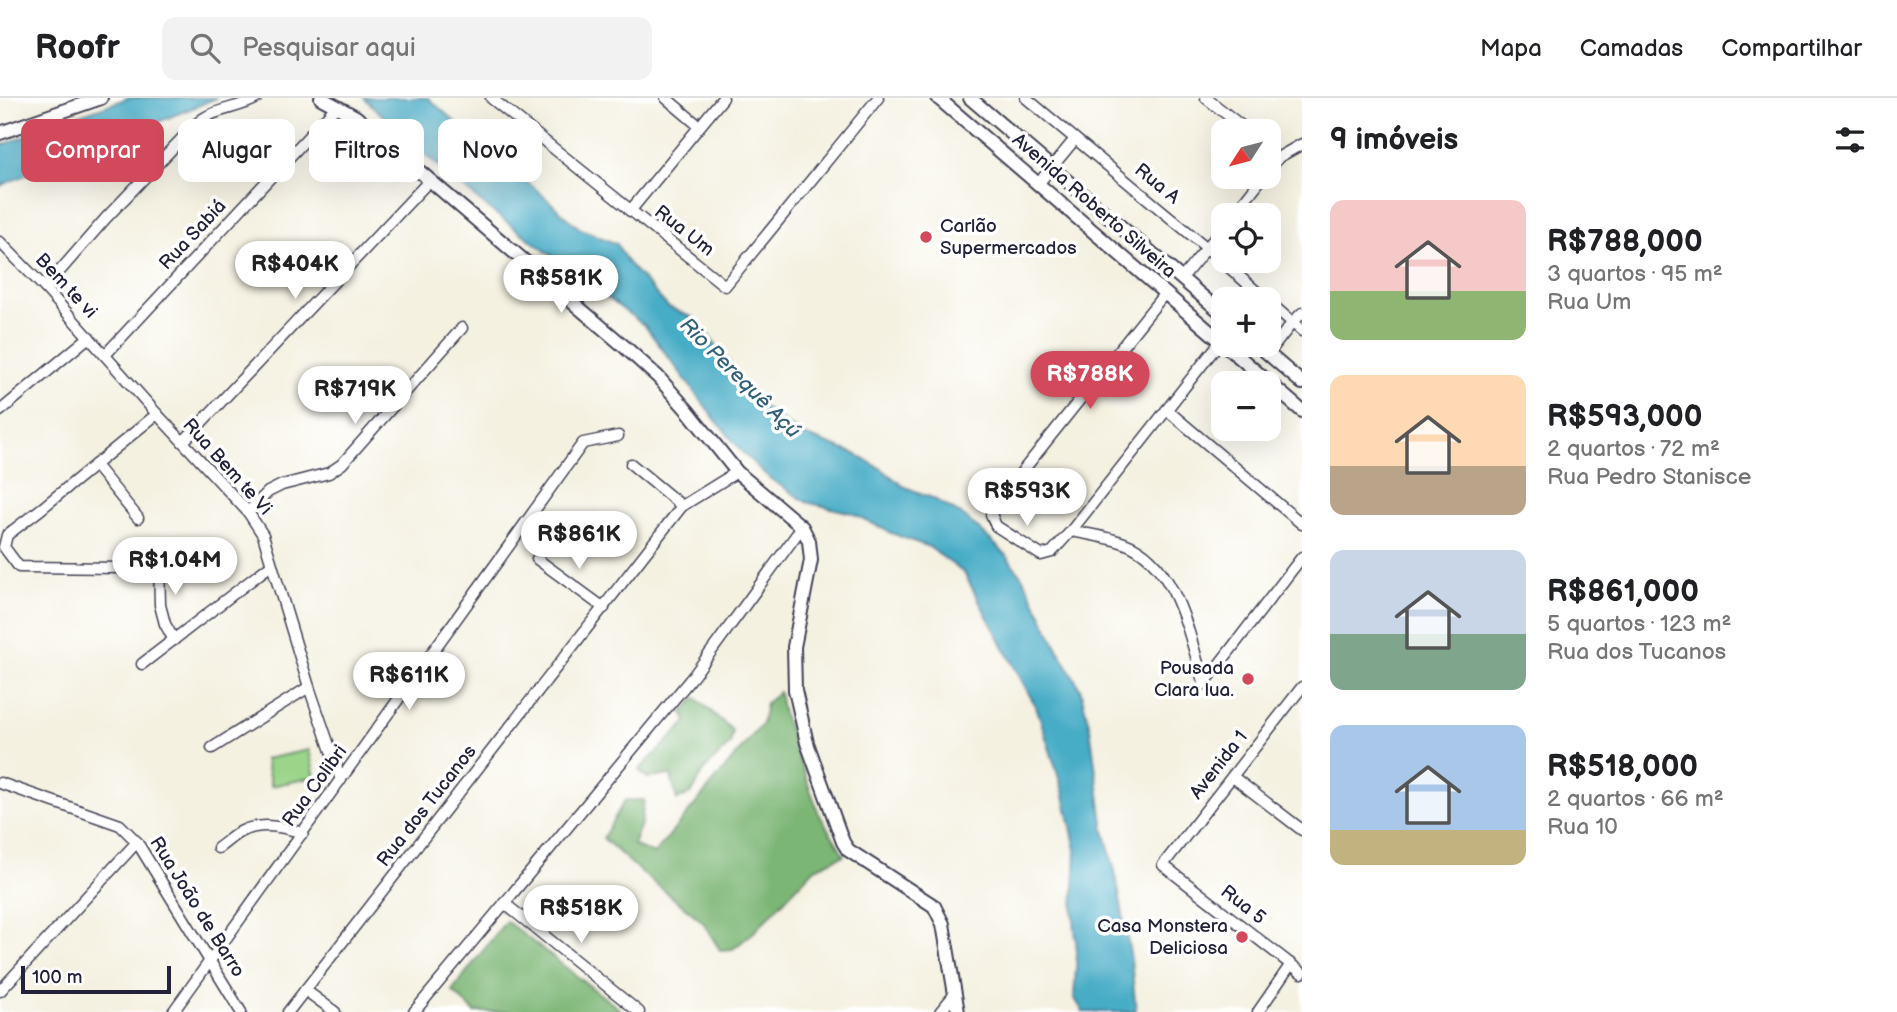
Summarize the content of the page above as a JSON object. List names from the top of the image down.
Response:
{
  "streets": {
    "street": [
      "Rua A",
      "Avenida Roberto Silveira",
      "Rua Um",
      "Rua Sabiá",
      "Bem te vi",
      "Rua Bem te Vi",
      "Avenida 1",
      "Rua Colibri",
      "Rua dos Tucanos",
      "Rua 5",
      "Rua João de Barro"
    ]
  },
  "crossings": [
    ["Rua Sabiá", "Bem te vi"],
    ["Rua Sabiá", "Rua Bem te Vi"],
    ["Bem te vi", "Rua Bem te Vi"],
    ["Rua Bem te Vi", "Rua Colibri"],
    ["Avenida 1", "Rua 5"],
    ["Rua Colibri", "Rua João de Barro"]
  ],
  "water": ["Rio Perequê Açú"],
  "places": ["Carlão Supermercados", "Pousada Clara lua.", "Casa Monstera Deliciosa"],
  "scale_bar": "100 m",
  "north": "bottom left",
  "page": {
    "header": "Roofr",
    "search": "Pesquisar aqui",
    "nav": ["Mapa", "Camadas", "Compartilhar"],
    "heading": "9 imóveis",
    "map_buttons": ["+", "−"],
    "chip": [
      "Comprar",
      "Alugar",
      "Filtros",
      "Novo"
    ],
    "list": [
      {
        "name": "R$788,000",
        "note": "3 quartos · 95 m² · Rua Um"
      },
      {
        "name": "R$593,000",
        "note": "2 quartos · 72 m² · Rua Pedro Stanisce"
      },
      {
        "name": "R$861,000",
        "note": "5 quartos · 123 m² · Rua dos Tucanos"
      },
      {
        "name": "R$518,000",
        "note": "2 quartos · 66 m² · Rua 10"
      }
    ],
    "price": [
      "R$404K",
      "R$581K",
      "R$788K",
      "R$719K",
      "R$593K",
      "R$861K",
      "R$1.04M",
      "R$611K",
      "R$518K"
    ],
    "scale": "100 m"
  }
}
